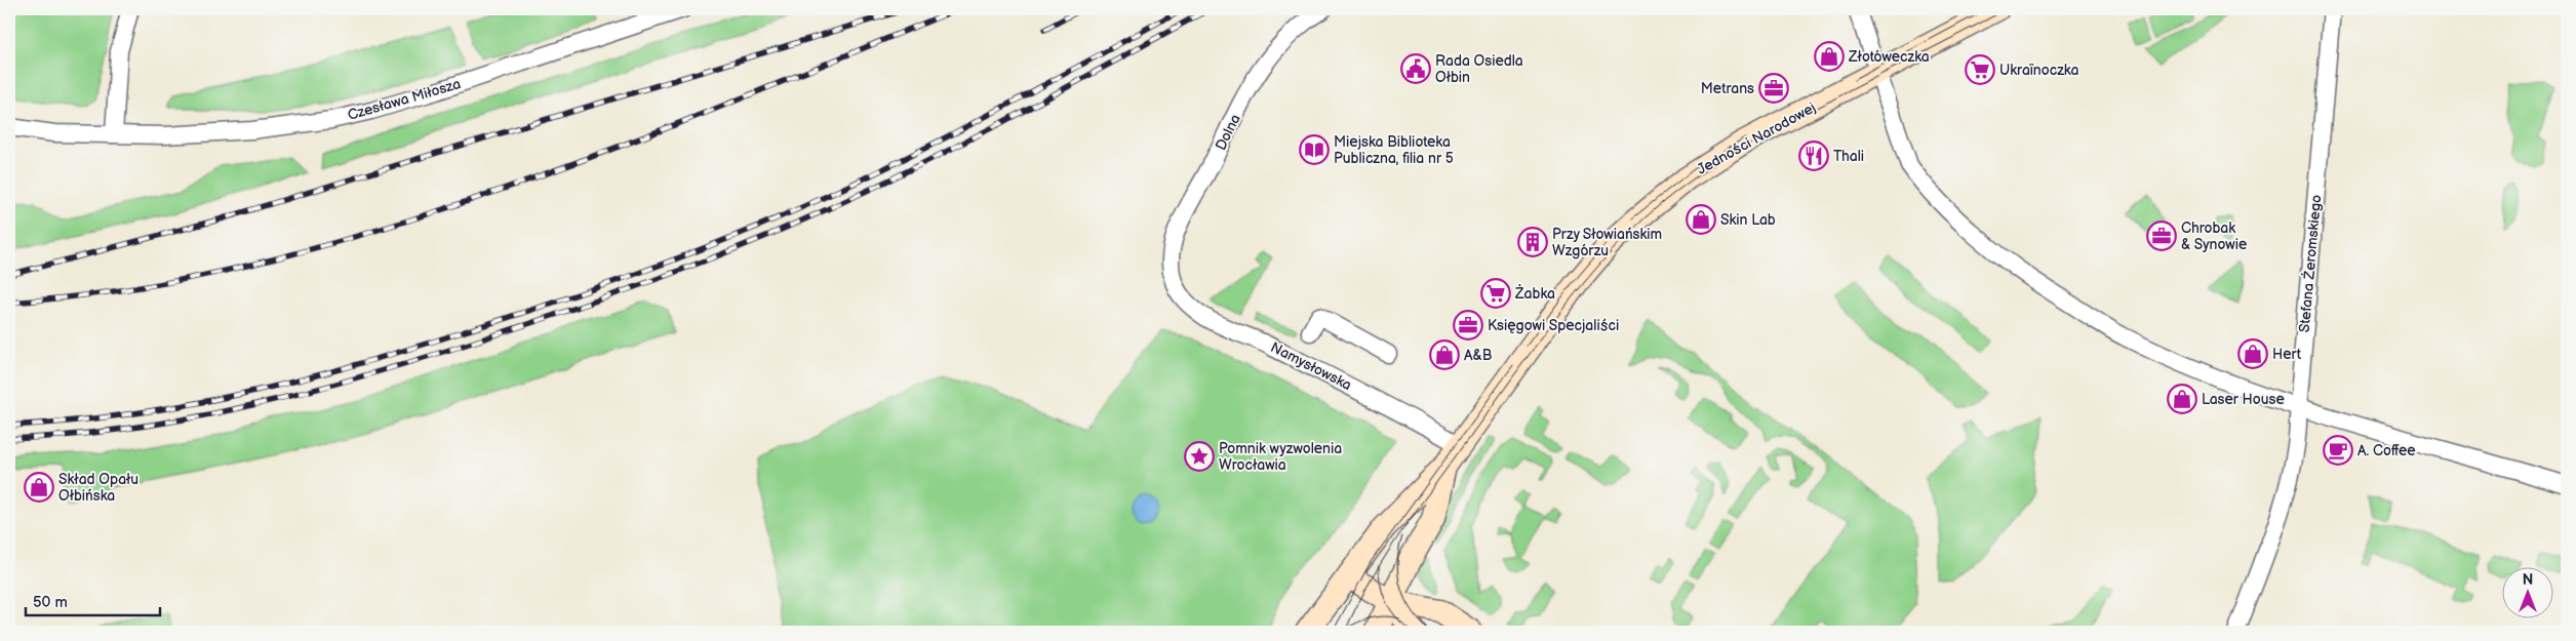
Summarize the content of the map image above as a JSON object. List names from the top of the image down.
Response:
{
  "streets": {
    "street": [
      "Czesława Miłosza",
      "Dolna",
      "Jedności Narodowej",
      "Stefana Żeromskiego",
      "Namysłowska"
    ]
  },
  "crossings": [
    ["Dolna", "Namysłowska"],
    ["Jedności Narodowej", "Namysłowska"]
  ],
  "places": {
    "shop": [
      "Złotóweczka",
      "Skin Lab",
      "Hert",
      "A&B",
      "Laser House",
      "Skład Opału Ołbińska"
    ],
    "public building": ["Rada Osiedla Ołbin"],
    "supermarket": ["Ukraïnoczka", "Żabka"],
    "office": ["Metrans", "Chrobak & Synowie", "Księgowi Specjaliści"],
    "library": ["Miejska Biblioteka Publiczna, filia nr 5"],
    "restaurant": ["Thali"],
    "building": ["Przy Słowiańskim Wzgórzu"],
    "cafe": ["A. Coffee"],
    "place": ["Pomnik wyzwolenia Wrocławia"]
  },
  "scale_bar": "50 m",
  "north": "top"
}
